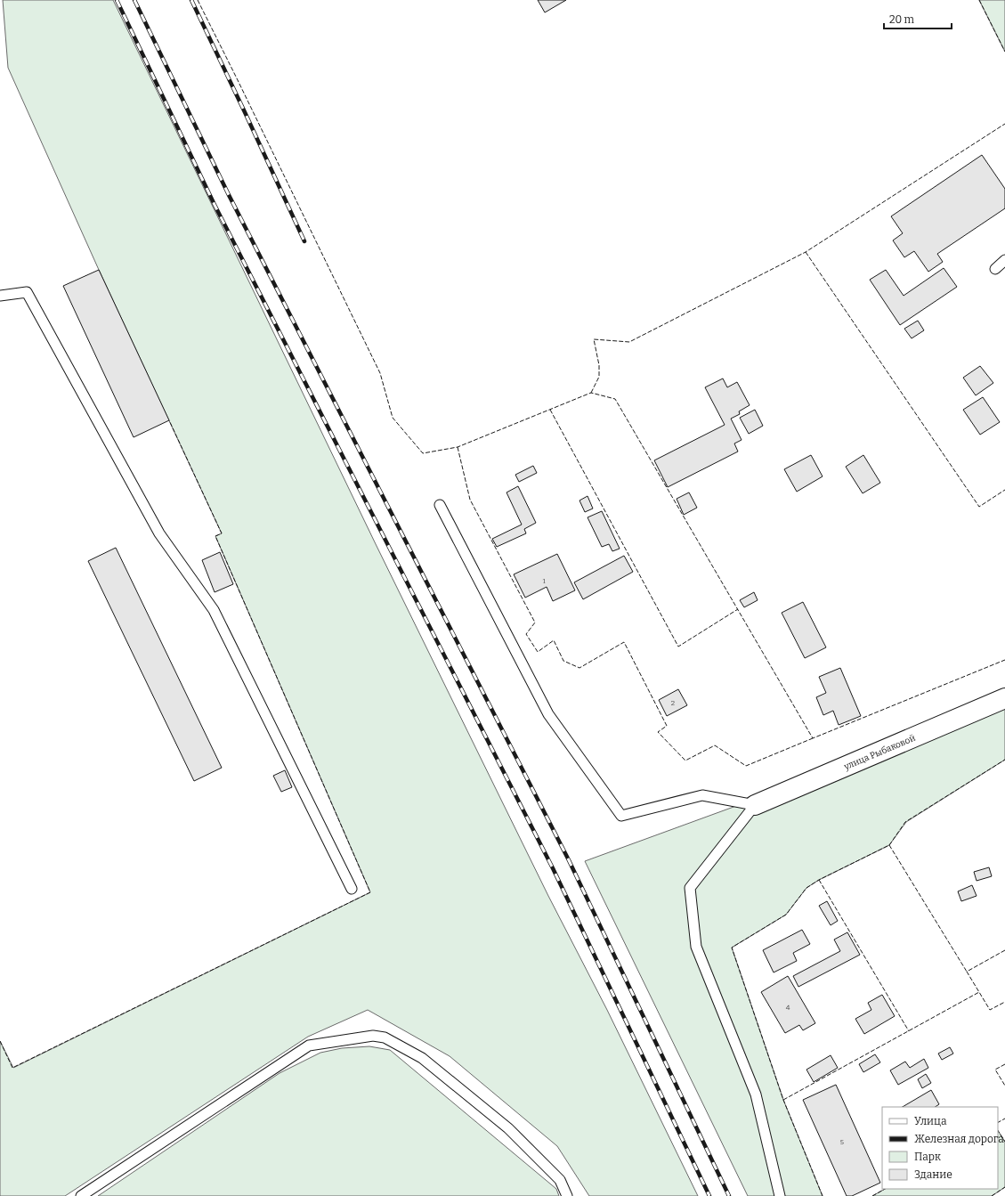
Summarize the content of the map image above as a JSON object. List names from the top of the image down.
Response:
{
  "streets": {
    "street": ["улица Рыбаковой"]
  },
  "house_numbers": [
    "1",
    "2",
    "4",
    "5"
  ],
  "legend": [
    "Улица",
    "Железная дорога",
    "Парк",
    "Здание"
  ],
  "scale_bar": "20 m"
}
